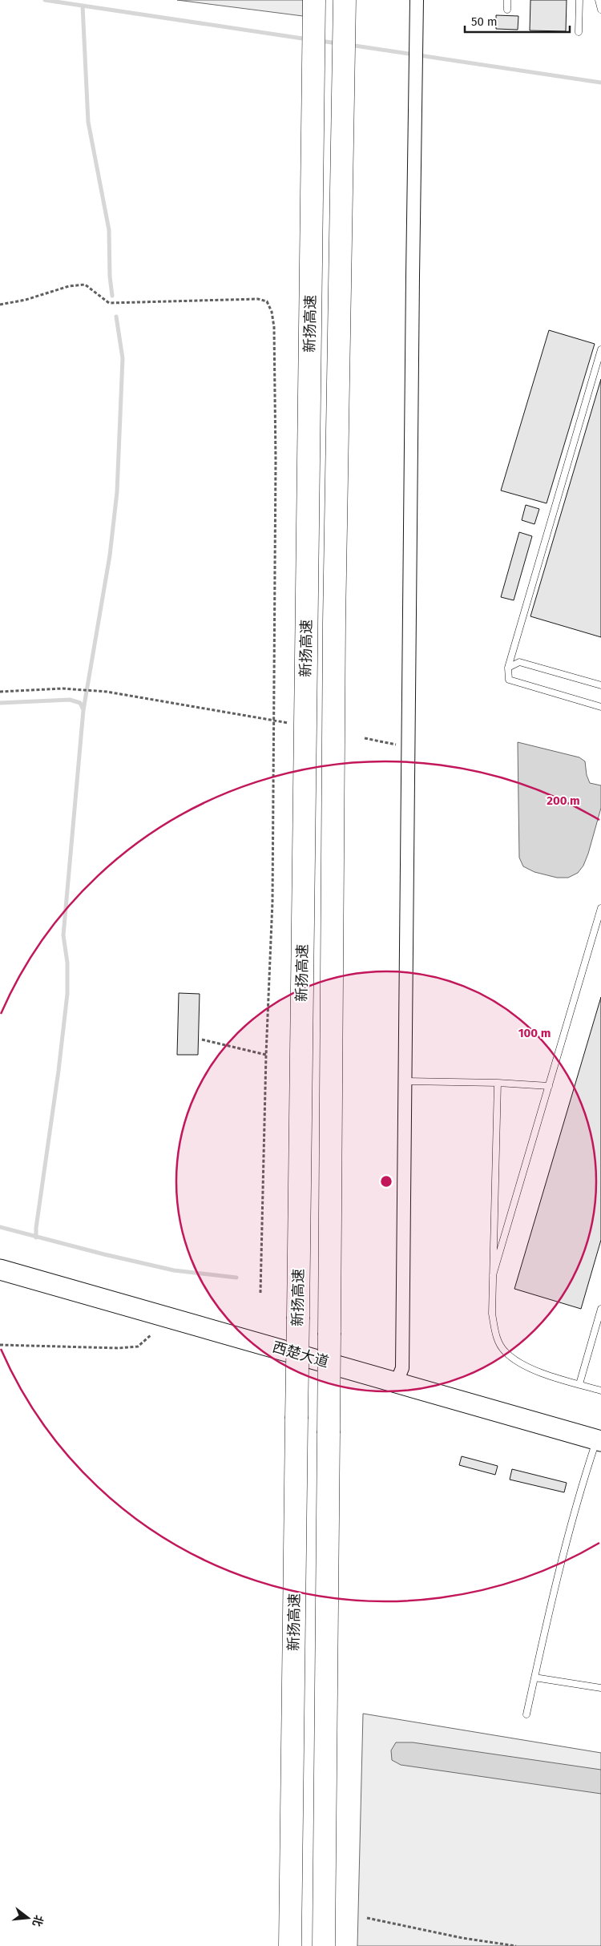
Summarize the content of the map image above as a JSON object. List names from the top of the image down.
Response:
{
  "streets": {
    "highway": ["新扬高速"],
    "main road": ["西楚大道"]
  },
  "scale_bar": "50 m",
  "north": "right",
  "rings": ["200 m", "100 m"]
}
